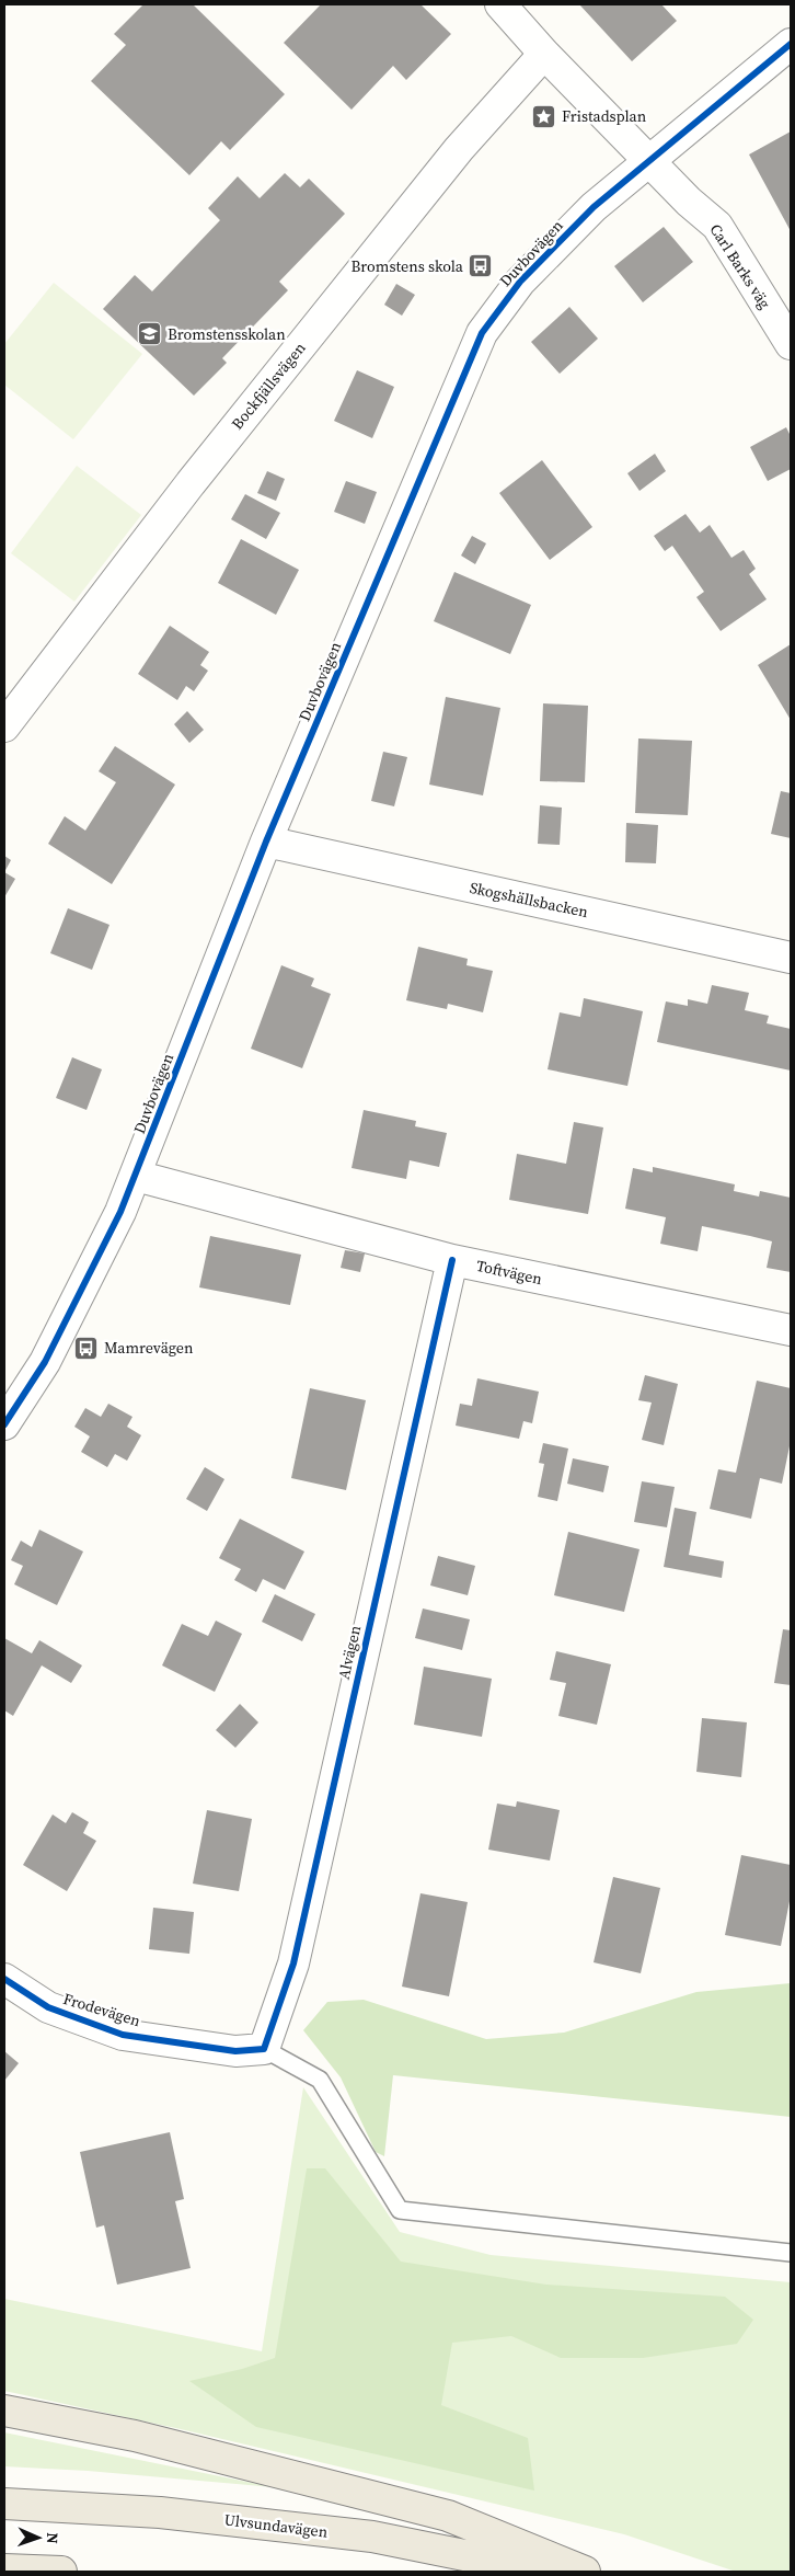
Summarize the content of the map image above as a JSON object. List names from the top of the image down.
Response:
{
  "streets": {
    "main road": ["Ulvsundavägen"],
    "street": [
      "Duvbovägen",
      "Carl Barks väg",
      "Bockfjällsvägen",
      "Skogshällsbacken",
      "Toftvägen",
      "Alvägen",
      "Frodevägen"
    ]
  },
  "crossings": [
    ["Duvbovägen", "Carl Barks väg"],
    ["Duvbovägen", "Skogshällsbacken"],
    ["Duvbovägen", "Toftvägen"],
    ["Carl Barks väg", "Bockfjällsvägen"],
    ["Toftvägen", "Alvägen"],
    ["Alvägen", "Frodevägen"]
  ],
  "places": {
    "place": ["Fristadsplan"],
    "bus stop": ["Bromstens skola", "Mamrevägen"],
    "school or university": ["Bromstensskolan"]
  },
  "north": "right"
}
